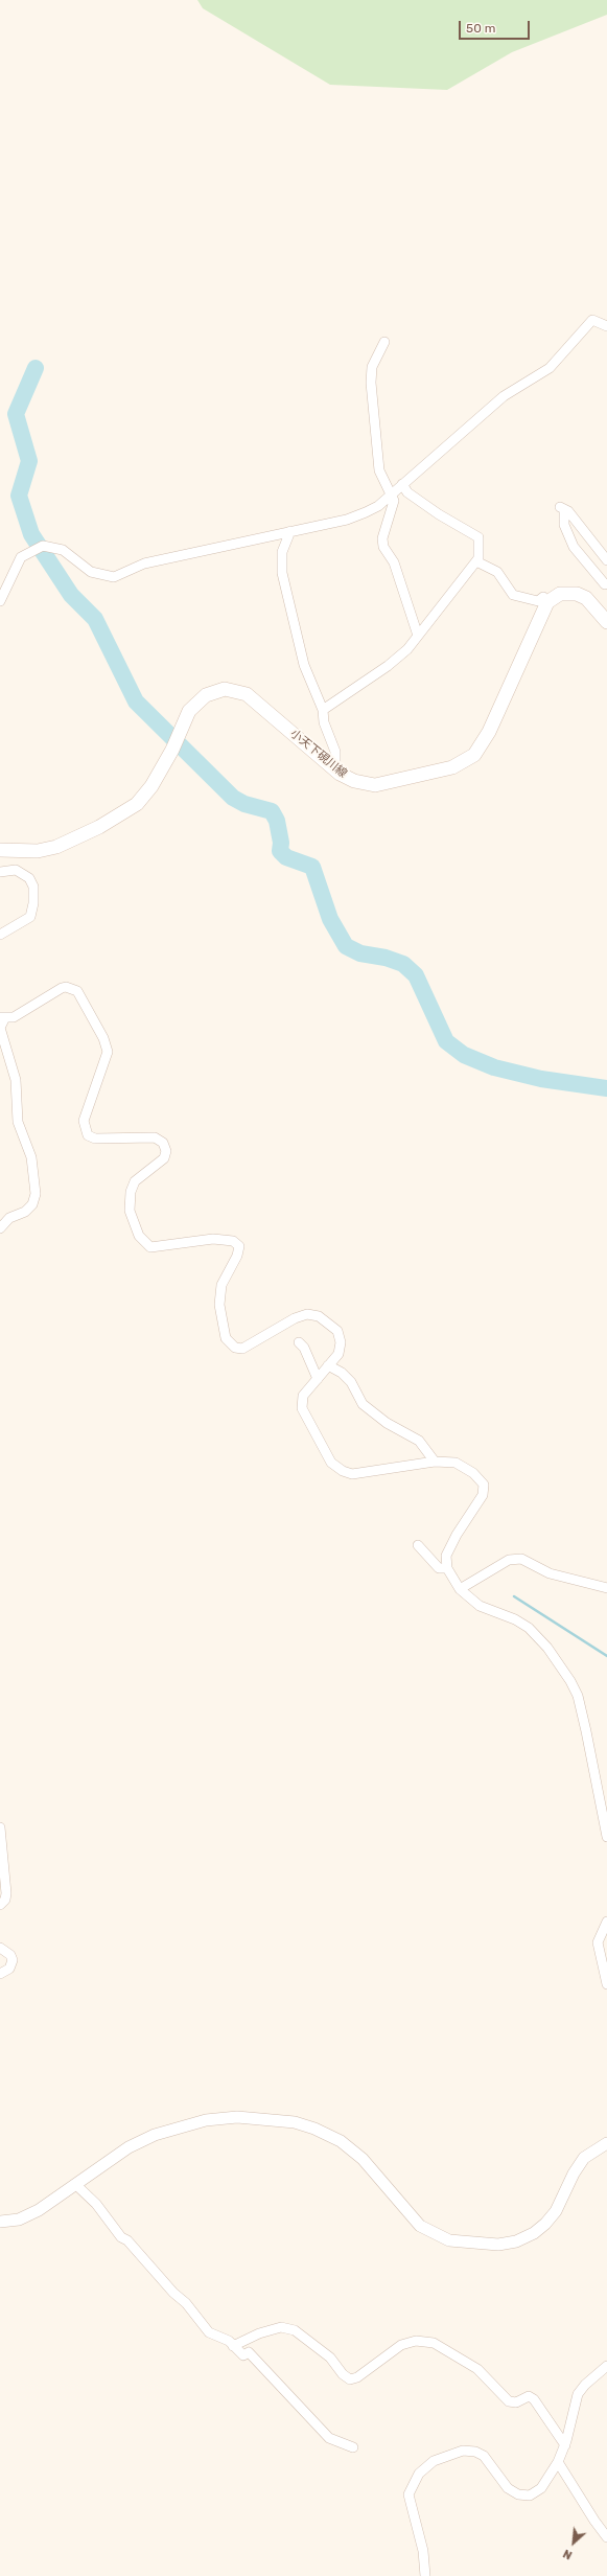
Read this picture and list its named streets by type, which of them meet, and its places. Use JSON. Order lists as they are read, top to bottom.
{
  "streets": {
    "main road": ["小天下硯川線"]
  },
  "scale_bar": "50 m",
  "north": "bottom left"
}
